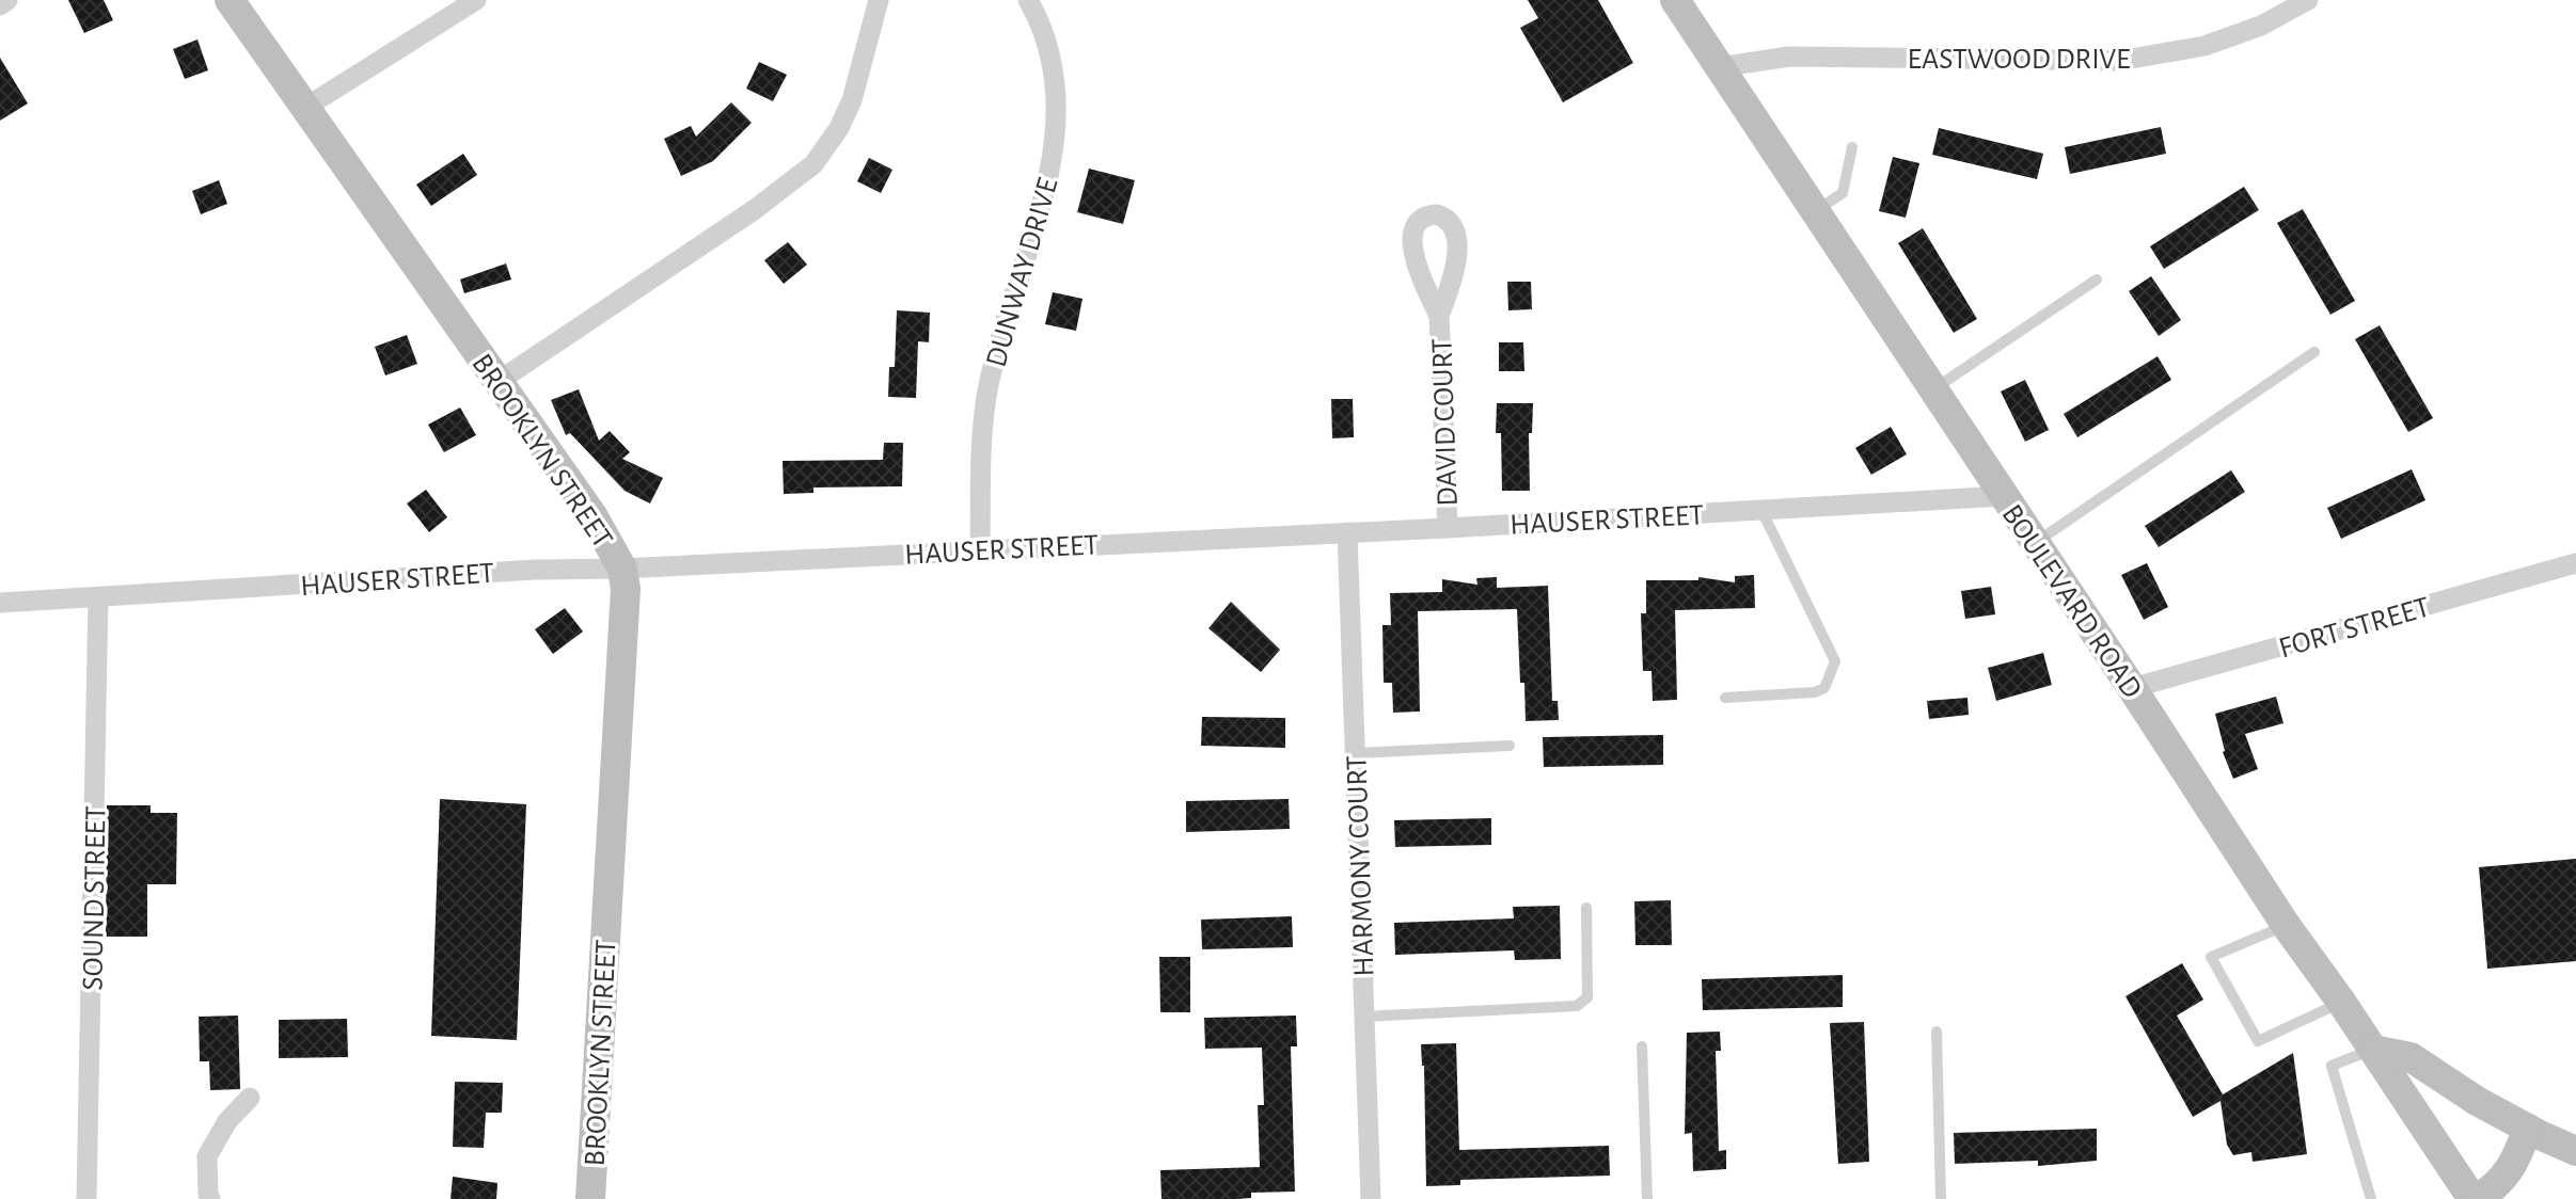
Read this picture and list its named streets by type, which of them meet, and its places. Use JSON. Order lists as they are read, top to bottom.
{
  "streets": {
    "street": [
      "EASTWOOD DRIVE",
      "DUNWAY DRIVE",
      "DAVID COURT",
      "BROOKLYN STREET",
      "HAUSER STREET",
      "BOULEVARD ROAD",
      "FORT STREET",
      "HARMONY COURT",
      "SOUND STREET"
    ]
  },
  "crossings": [
    ["EASTWOOD DRIVE", "BOULEVARD ROAD"],
    ["DUNWAY DRIVE", "HAUSER STREET"],
    ["DAVID COURT", "HAUSER STREET"],
    ["BROOKLYN STREET", "HAUSER STREET"],
    ["HAUSER STREET", "BOULEVARD ROAD"],
    ["HAUSER STREET", "HARMONY COURT"],
    ["HAUSER STREET", "SOUND STREET"],
    ["BOULEVARD ROAD", "FORT STREET"]
  ]
}
